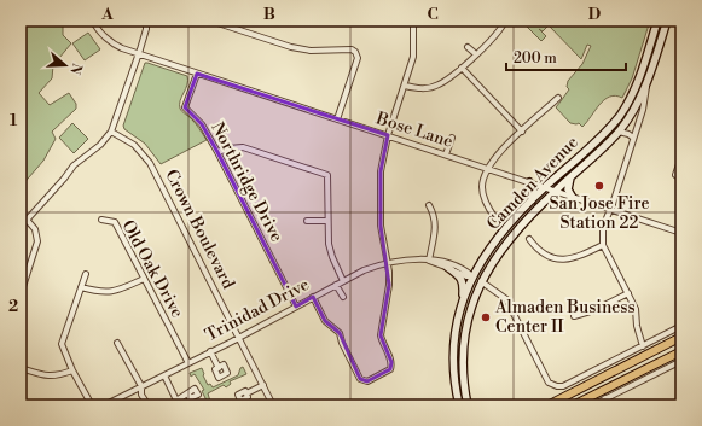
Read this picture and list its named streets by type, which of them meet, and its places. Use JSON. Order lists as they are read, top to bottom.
{
  "streets": {
    "main road": ["Camden Avenue", "Trinidad Drive"],
    "street": [
      "Bose Lane",
      "Northridge Drive",
      "Crown Boulevard",
      "Old Oak Drive"
    ]
  },
  "crossings": [
    ["Bose Lane", "Northridge Drive"],
    ["Bose Lane", "Camden Avenue"],
    ["Northridge Drive", "Trinidad Drive"],
    ["Camden Avenue", "Trinidad Drive"],
    ["Crown Boulevard", "Trinidad Drive"],
    ["Old Oak Drive", "Trinidad Drive"]
  ],
  "places": ["San Jose Fire Station 22", "Almaden Business Center II"],
  "scale_bar": "200 m",
  "north": "right",
  "grid": {
    "columns": [
      "A",
      "B",
      "C",
      "D"
    ],
    "rows": ["1", "2"]
  }
}
